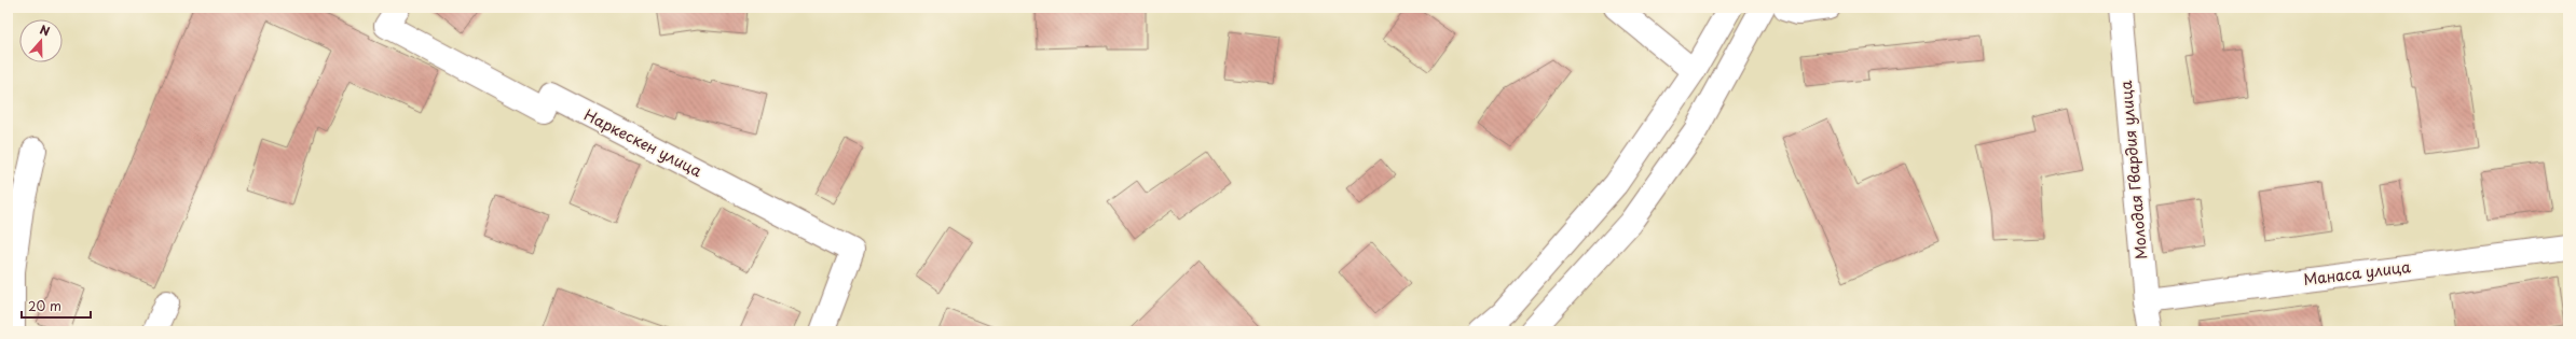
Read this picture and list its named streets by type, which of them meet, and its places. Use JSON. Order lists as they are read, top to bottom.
{
  "streets": {
    "main road": ["Наркескен улица", "Молодая Гвардия улица", "Манаса улица"]
  },
  "crossings": [
    ["Молодая Гвардия улица", "Манаса улица"]
  ],
  "scale_bar": "20 m",
  "north": "top"
}
